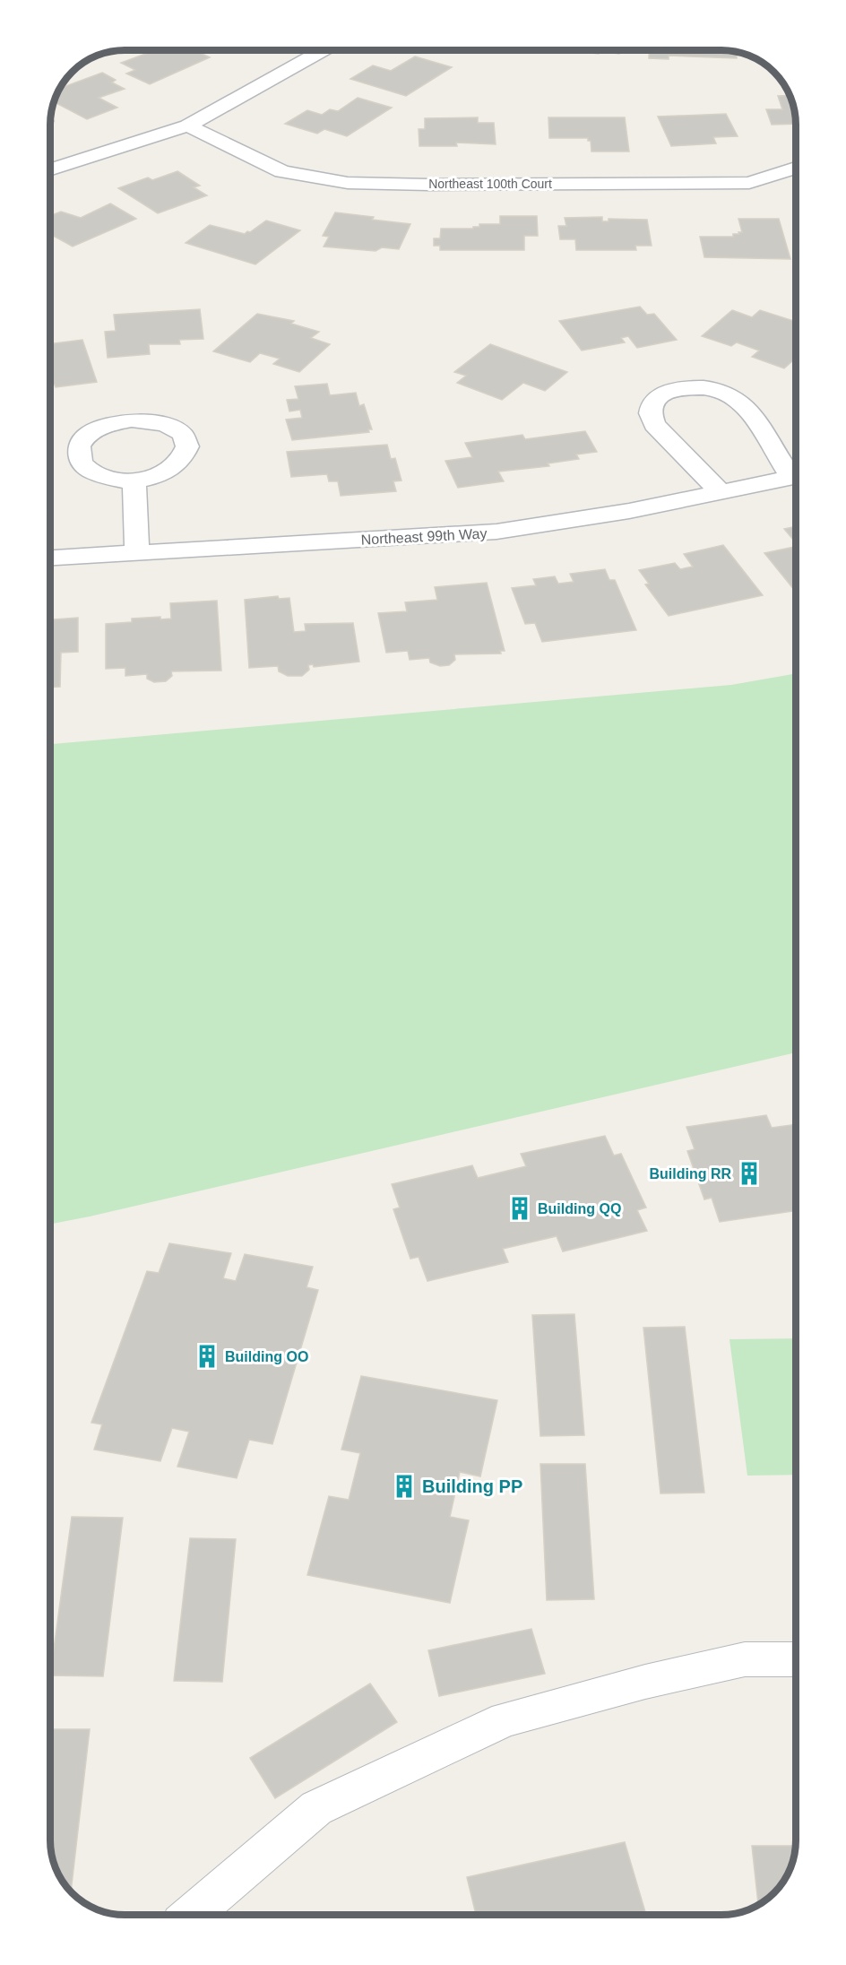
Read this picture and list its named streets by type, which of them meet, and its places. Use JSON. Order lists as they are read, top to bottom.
{
  "streets": {
    "street": ["Northeast 100th Court", "Northeast 99th Way"]
  },
  "places": {
    "building": [
      "Building RR",
      "Building QQ",
      "Building OO",
      "Building PP"
    ]
  }
}
